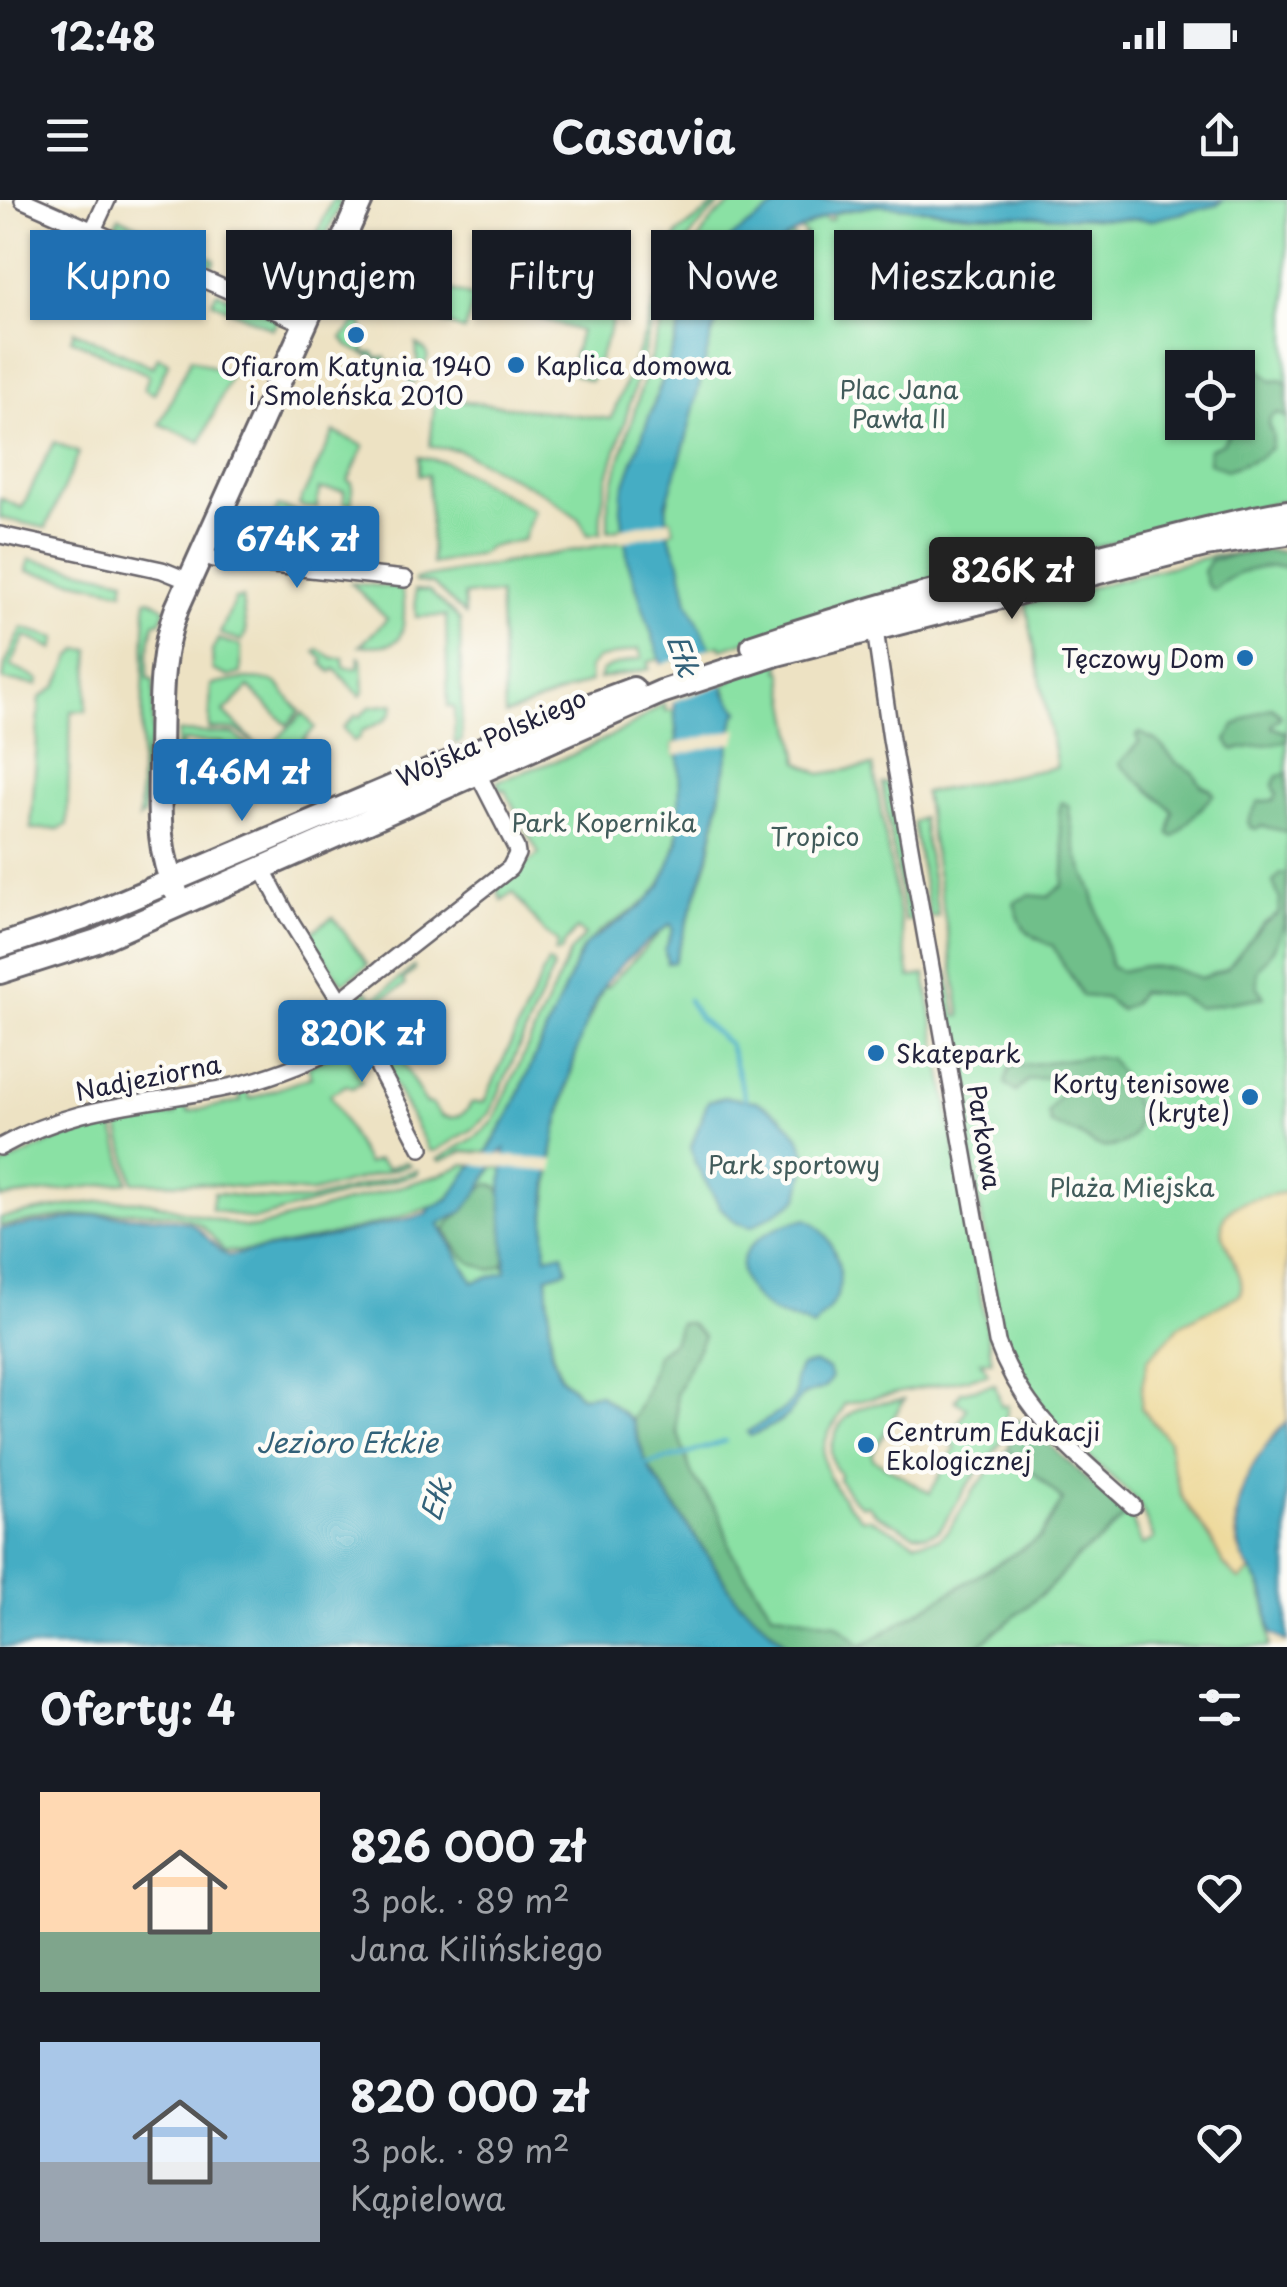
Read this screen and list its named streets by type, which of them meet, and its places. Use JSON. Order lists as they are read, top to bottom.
{
  "streets": {
    "street": ["Wojska Polskiego", "Nadjeziorna", "Parkowa"]
  },
  "crossings": [
    ["Wojska Polskiego", "Parkowa"]
  ],
  "water": ["Ełk", "Jezioro Ełckie"],
  "parks": [
    "Plac Jana Pawła II",
    "Park Kopernika",
    "Tropico",
    "Park sportowy",
    "Plaża Miejska"
  ],
  "places": [
    "Ofiarom Katynia 1940 i Smoleńska 2010",
    "Kaplica domowa",
    "Tęczowy Dom",
    "Skatepark",
    "Korty tenisowe (kryte)",
    "Centrum Edukacji Ekologicznej"
  ],
  "page": {
    "status": "12:48",
    "header": "Casavia",
    "chip": [
      "Kupno",
      "Wynajem",
      "Filtry",
      "Nowe",
      "Mieszkanie"
    ],
    "price": [
      "674K zł",
      "826K zł",
      "1.46M zł",
      "820K zł"
    ],
    "heading": "Oferty: 4",
    "list": [
      {
        "name": "826 000 zł",
        "note": "3 pok. · 89 m² · Jana Kilińskiego"
      },
      {
        "name": "820 000 zł",
        "note": "3 pok. · 89 m² · Kąpielowa"
      }
    ]
  }
}
